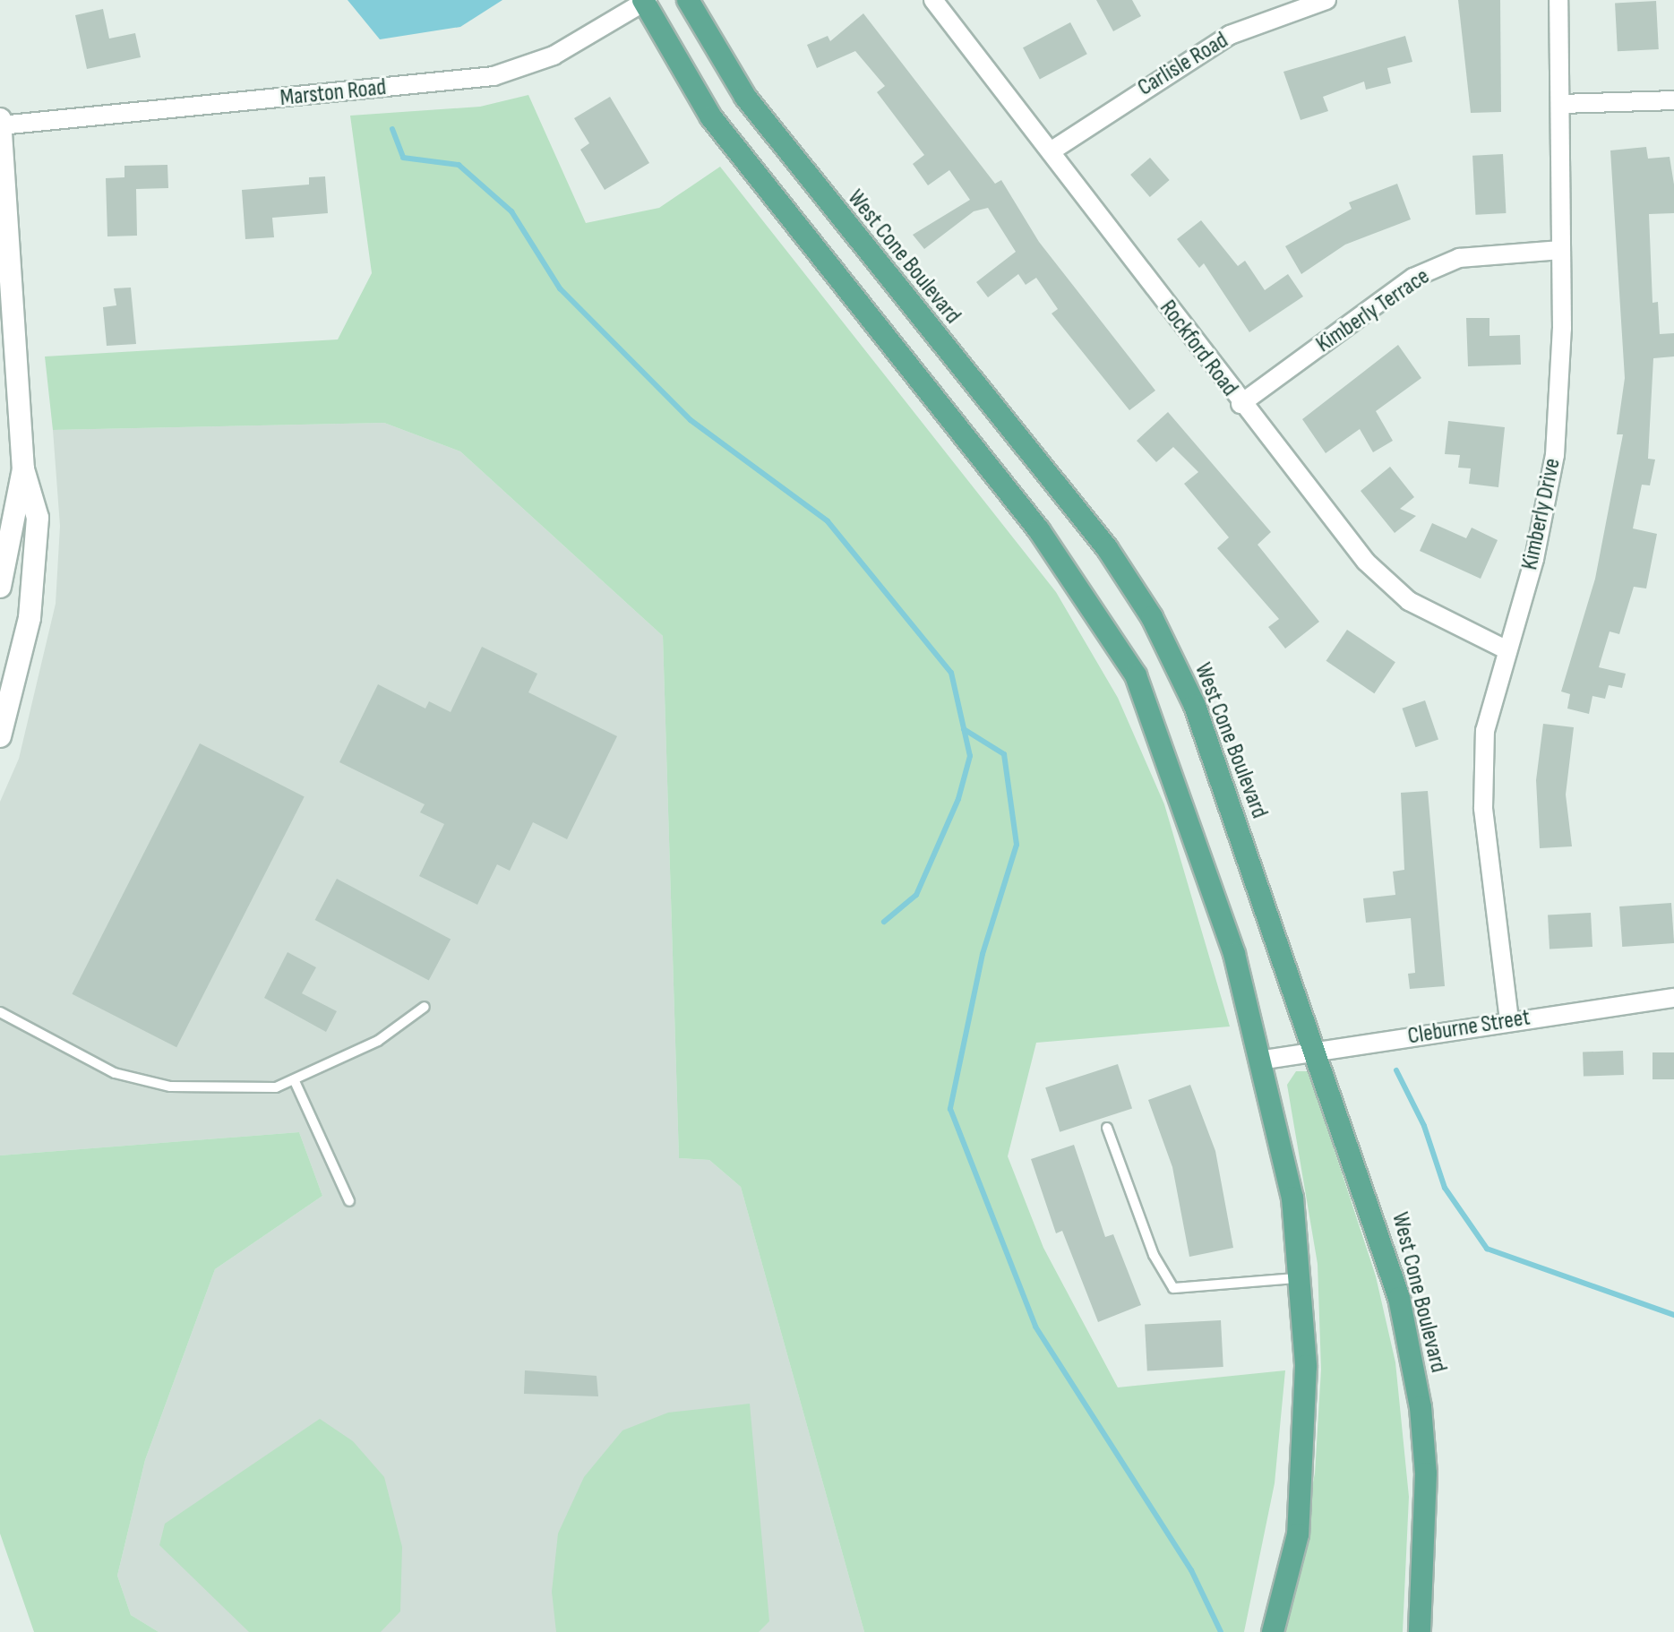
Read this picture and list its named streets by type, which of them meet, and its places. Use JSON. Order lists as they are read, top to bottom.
{
  "streets": {
    "main road": ["West Cone Boulevard"],
    "street": [
      "Carlisle Road",
      "Marston Road",
      "Kimberly Terrace",
      "Rockford Road",
      "Kimberly Drive",
      "Cleburne Street"
    ]
  },
  "crossings": [
    ["Carlisle Road", "Rockford Road"],
    ["West Cone Boulevard", "Cleburne Street"],
    ["Kimberly Terrace", "Rockford Road"],
    ["Kimberly Terrace", "Kimberly Drive"],
    ["Rockford Road", "Kimberly Drive"],
    ["Kimberly Drive", "Cleburne Street"]
  ]
}
